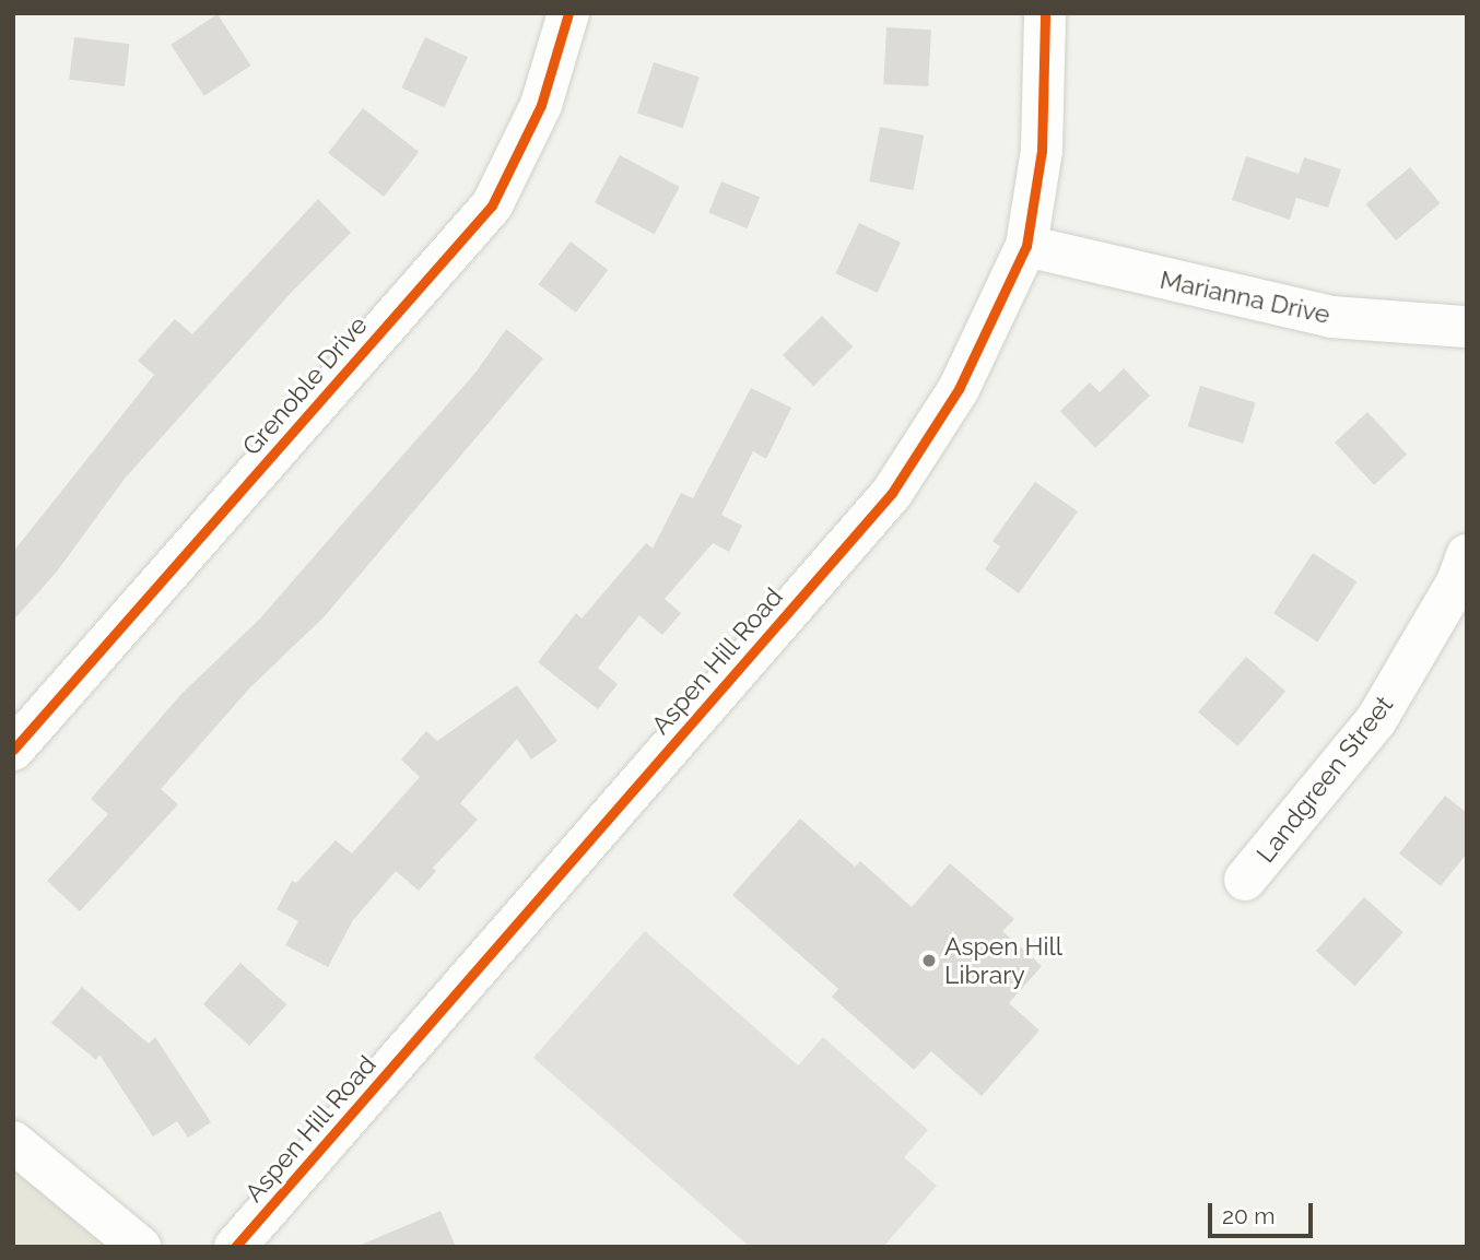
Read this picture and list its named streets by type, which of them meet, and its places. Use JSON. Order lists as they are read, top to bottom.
{
  "streets": {
    "street": [
      "Marianna Drive",
      "Grenoble Drive",
      "Aspen Hill Road",
      "Landgreen Street"
    ]
  },
  "crossings": [
    ["Marianna Drive", "Aspen Hill Road"]
  ],
  "places": ["Aspen Hill Library"],
  "scale_bar": "20 m"
}
